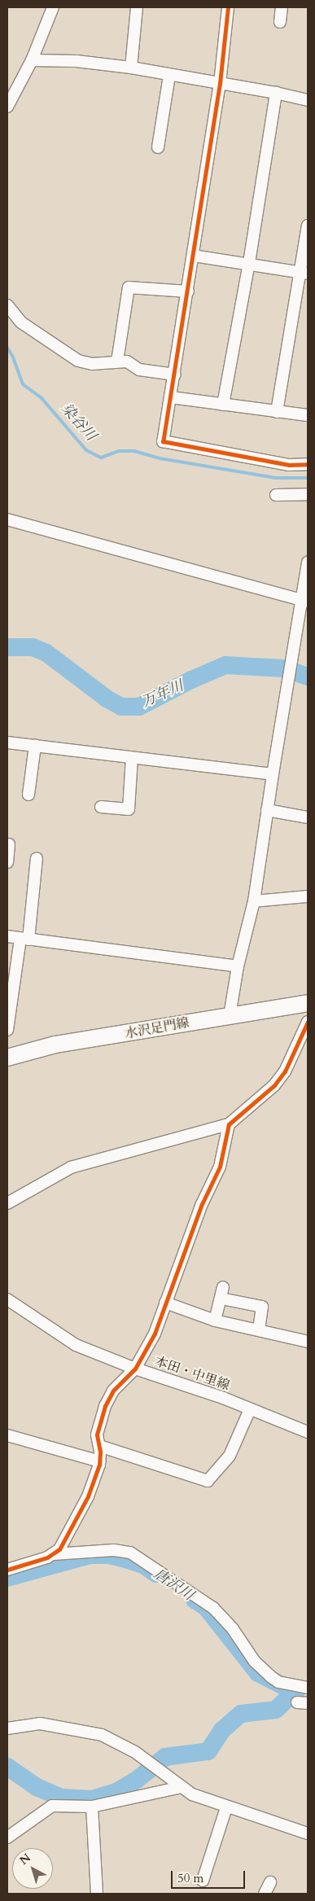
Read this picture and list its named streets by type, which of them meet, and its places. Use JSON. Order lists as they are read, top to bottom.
{
  "streets": {
    "main road": ["水沢足門線"],
    "street": ["本田・中里線"]
  },
  "water": ["染谷川", "万年川", "唐沢川"],
  "scale_bar": "50 m",
  "north": "top left"
}
